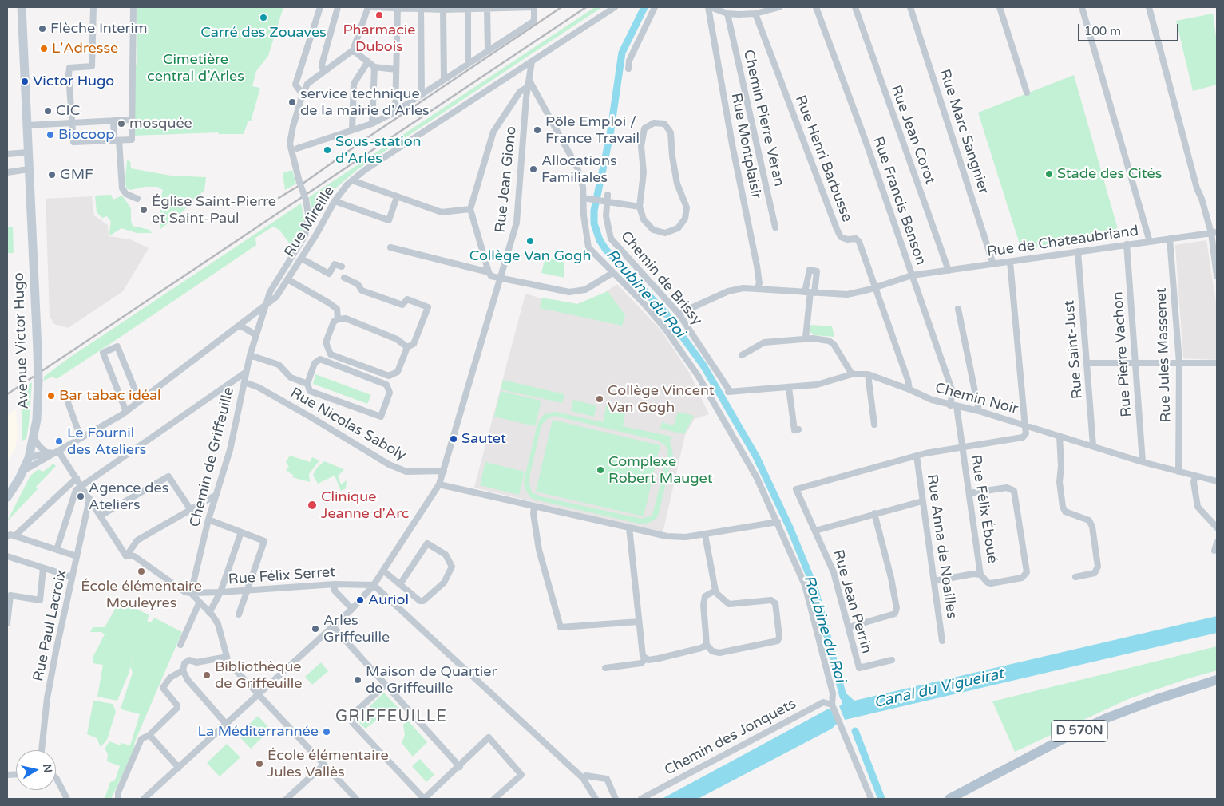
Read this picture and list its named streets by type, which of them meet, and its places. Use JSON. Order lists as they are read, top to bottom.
{
  "streets": {
    "main road": ["Avenue Victor Hugo", "D 570N"],
    "street": [
      "Chemin Pierre Véran",
      "Rue Marc Sangnier",
      "Rue Jean Corot",
      "Rue Montplaisir",
      "Rue Henri Barbusse",
      "Rue Jean Giono",
      "Rue Francis Benson",
      "Rue Mireille",
      "Rue de Chateaubriand",
      "Chemin de Brissy",
      "Rue Saint-Just",
      "Rue Pierre Vachon",
      "Rue Jules Massenet",
      "Chemin Noir",
      "Rue Nicolas Saboly",
      "Chemin de Griffeuille",
      "Rue Félix Éboué",
      "Rue Anna de Noailles",
      "Rue Félix Serret",
      "Rue Jean Perrin",
      "Rue Paul Lacroix",
      "Chemin des Jonquets"
    ]
  },
  "crossings": [
    ["Rue Marc Sangnier", "Rue de Chateaubriand"],
    ["Rue Jean Corot", "Rue de Chateaubriand"],
    ["Rue Montplaisir", "Rue de Chateaubriand"],
    ["Rue Henri Barbusse", "Rue de Chateaubriand"],
    ["Rue Henri Barbusse", "Chemin Noir"],
    ["Rue Jean Giono", "Rue Mireille"],
    ["Rue Jean Giono", "Rue Nicolas Saboly"],
    ["Rue Jean Giono", "Rue Félix Serret"],
    ["Rue Francis Benson", "Rue de Chateaubriand"],
    ["Rue Francis Benson", "Chemin Noir"],
    ["Rue Francis Benson", "Rue Félix Éboué"],
    ["Rue Mireille", "Avenue Victor Hugo"],
    ["Rue Mireille", "Chemin de Griffeuille"],
    ["Rue de Chateaubriand", "Chemin de Brissy"],
    ["Rue de Chateaubriand", "Rue Saint-Just"],
    ["Rue de Chateaubriand", "Rue Pierre Vachon"],
    ["Rue de Chateaubriand", "Rue Jules Massenet"],
    ["Chemin de Brissy", "Chemin Noir"],
    ["Rue Saint-Just", "Chemin Noir"],
    ["Rue Pierre Vachon", "Chemin Noir"],
    ["Rue Jules Massenet", "Chemin Noir"],
    ["Rue Nicolas Saboly", "Chemin de Griffeuille"],
    ["Chemin de Griffeuille", "Rue Félix Serret"],
    ["Rue Anna de Noailles", "Rue Jean Perrin"]
  ],
  "districts": ["GRIFFEUILLE"],
  "water": ["Roubine du Roi", "Canal du Vigueirat"],
  "parks": ["Cimetière central d’Arles"],
  "places": [
    "Pharmacie Dubois",
    "Carré des Zouaves",
    "Flèche Interim",
    "L'Adresse",
    "Victor Hugo",
    "service technique de la mairie d'Arles",
    "CIC",
    "mosquée",
    "Pôle Emploi / France Travail",
    "Biocoop",
    "Sous-station d'Arles",
    "Allocations Familiales",
    "Stade des Cités",
    "GMF",
    "Église Saint-Pierre et Saint-Paul",
    "Collège Van Gogh",
    "Bar tabac idéal",
    "Collège Vincent Van Gogh",
    "Sautet",
    "Le Fournil des Ateliers",
    "Complexe Robert Mauget",
    "Agence des Ateliers",
    "Clinique Jeanne d'Arc",
    "École élémentaire Mouleyres",
    "Auriol",
    "Arles Griffeuille",
    "Bibliothèque de Griffeuille",
    "Maison de Quartier de Griffeuille",
    "La Méditerrannée",
    "École élémentaire Jules Vallès"
  ],
  "scale_bar": "100 m",
  "north": "right"
}
